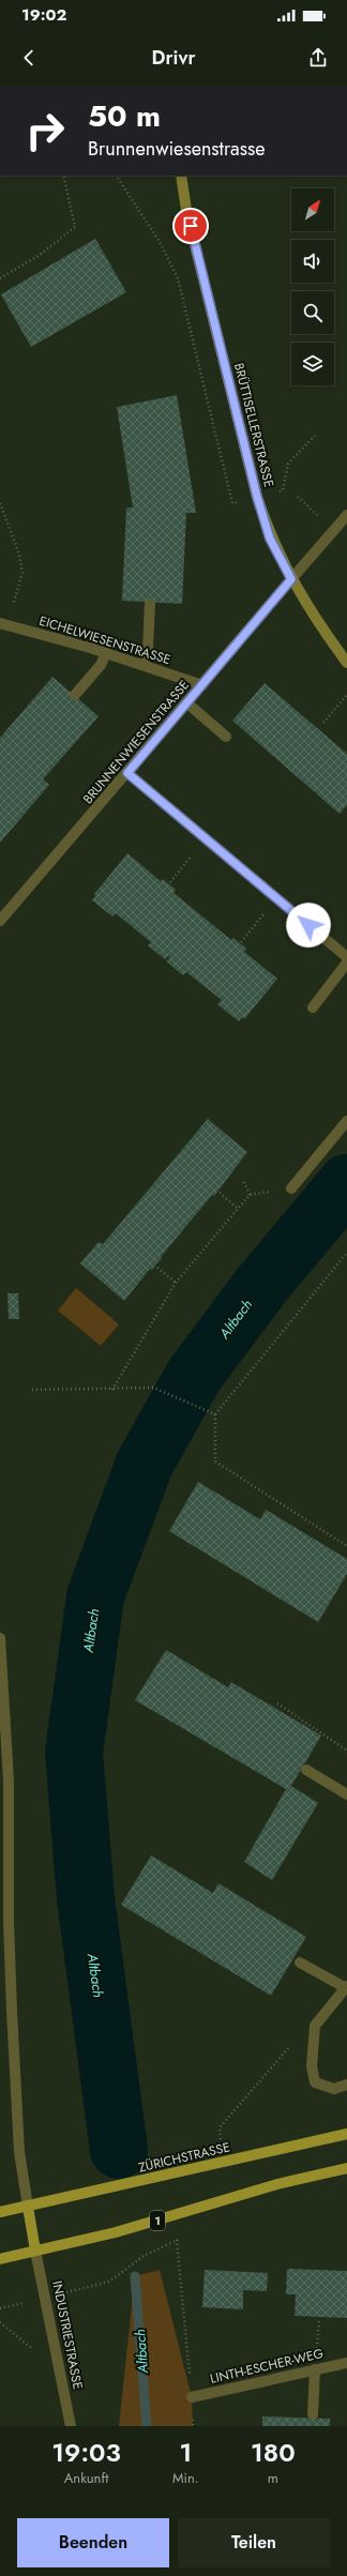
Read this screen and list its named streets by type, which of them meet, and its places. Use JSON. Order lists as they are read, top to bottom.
{
  "streets": {
    "main road": ["ZÜRICHSTRASSE", "1"],
    "street": [
      "BRÜTTISELLERSTRASSE",
      "EICHELWIESENSTRASSE",
      "BRUNNENWIESENSTRASSE",
      "INDUSTRIESTRASSE",
      "LINTH-ESCHER-WEG"
    ]
  },
  "crossings": [
    ["BRÜTTISELLERSTRASSE", "BRUNNENWIESENSTRASSE"],
    ["EICHELWIESENSTRASSE", "BRUNNENWIESENSTRASSE"],
    ["1", "INDUSTRIESTRASSE"]
  ],
  "water": ["Altbach"],
  "north": "top right",
  "page": {
    "status": "19:02",
    "header": "Drivr",
    "turn": ["50 m", "Brunnenwiesenstrasse"],
    "eta": [
      "19:03",
      "Ankunft",
      "1",
      "Min.",
      "180",
      "m"
    ],
    "buttons": ["Beenden", "Teilen"]
  }
}
